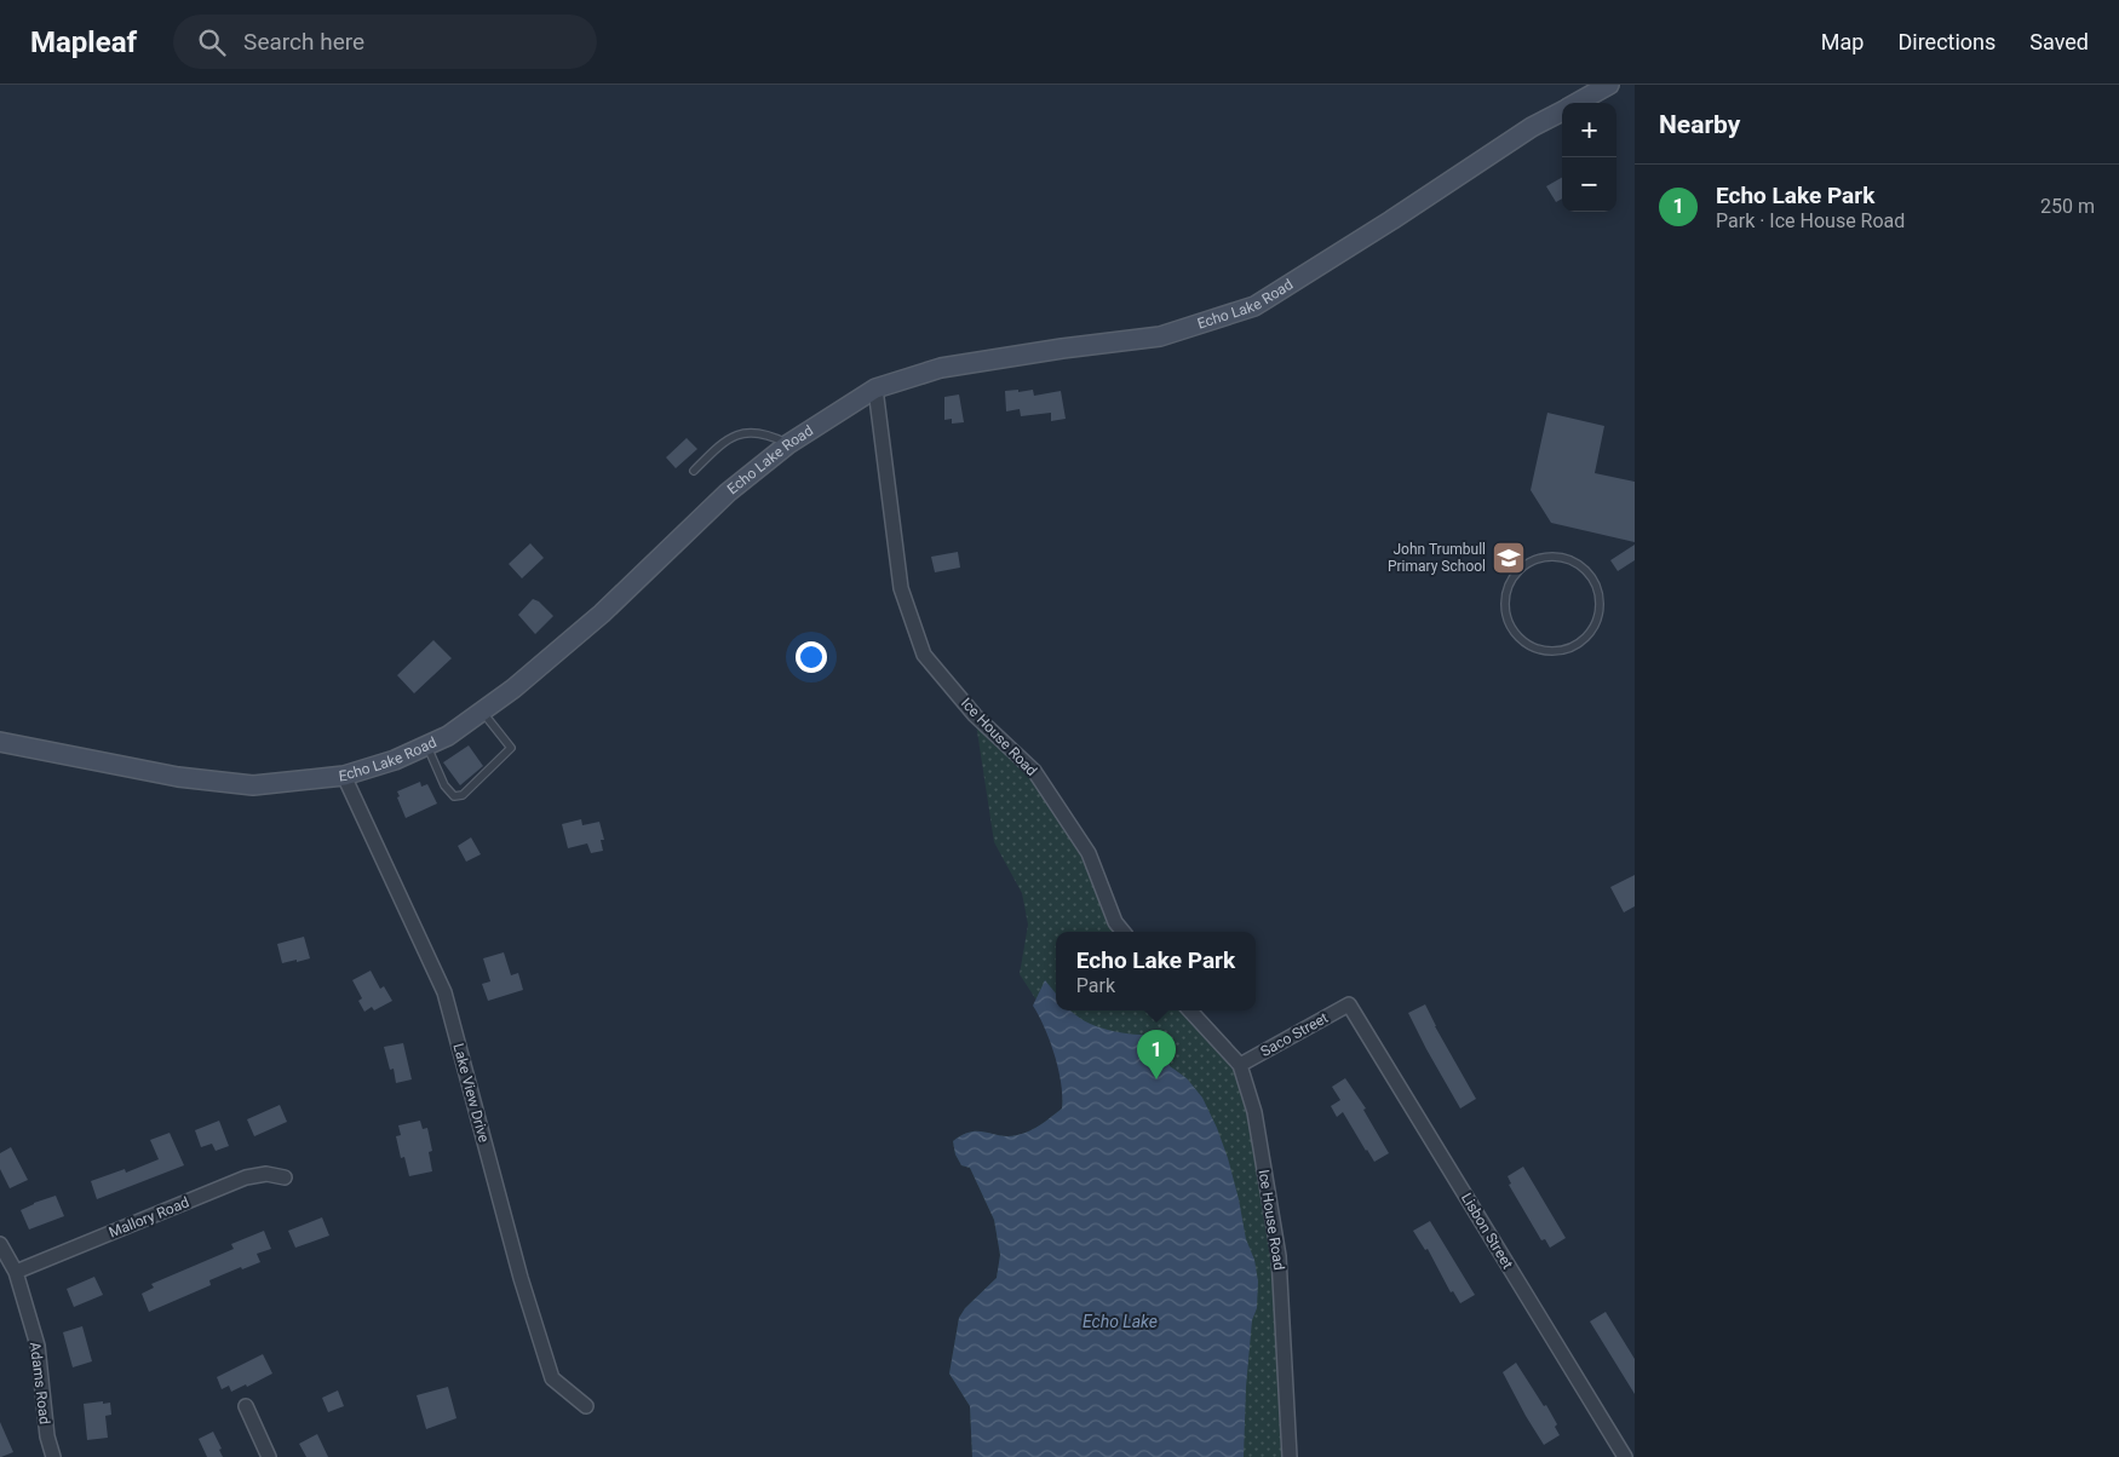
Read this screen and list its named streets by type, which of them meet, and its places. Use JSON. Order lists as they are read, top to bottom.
{
  "streets": {
    "main road": ["Echo Lake Road"],
    "street": [
      "Ice House Road",
      "Saco Street",
      "Lake View Drive",
      "Mallory Road",
      "Lisbon Street",
      "Adams Road"
    ]
  },
  "crossings": [
    ["Echo Lake Road", "Ice House Road"],
    ["Echo Lake Road", "Lake View Drive"],
    ["Ice House Road", "Saco Street"],
    ["Saco Street", "Lisbon Street"],
    ["Mallory Road", "Adams Road"]
  ],
  "water": ["Echo Lake"],
  "places": {
    "school or university": ["John Trumbull Primary School"]
  },
  "page": {
    "header": "Mapleaf",
    "search": "Search here",
    "nav": ["Map", "Directions", "Saved"],
    "heading": "Nearby",
    "map_buttons": ["+", "−"],
    "list": [
      {
        "mark": "1",
        "name": "Echo Lake Park",
        "note": "Park · Ice House Road",
        "value": "250 m"
      }
    ],
    "popup": ["Echo Lake Park", "Park"],
    "pins": "1"
  }
}
